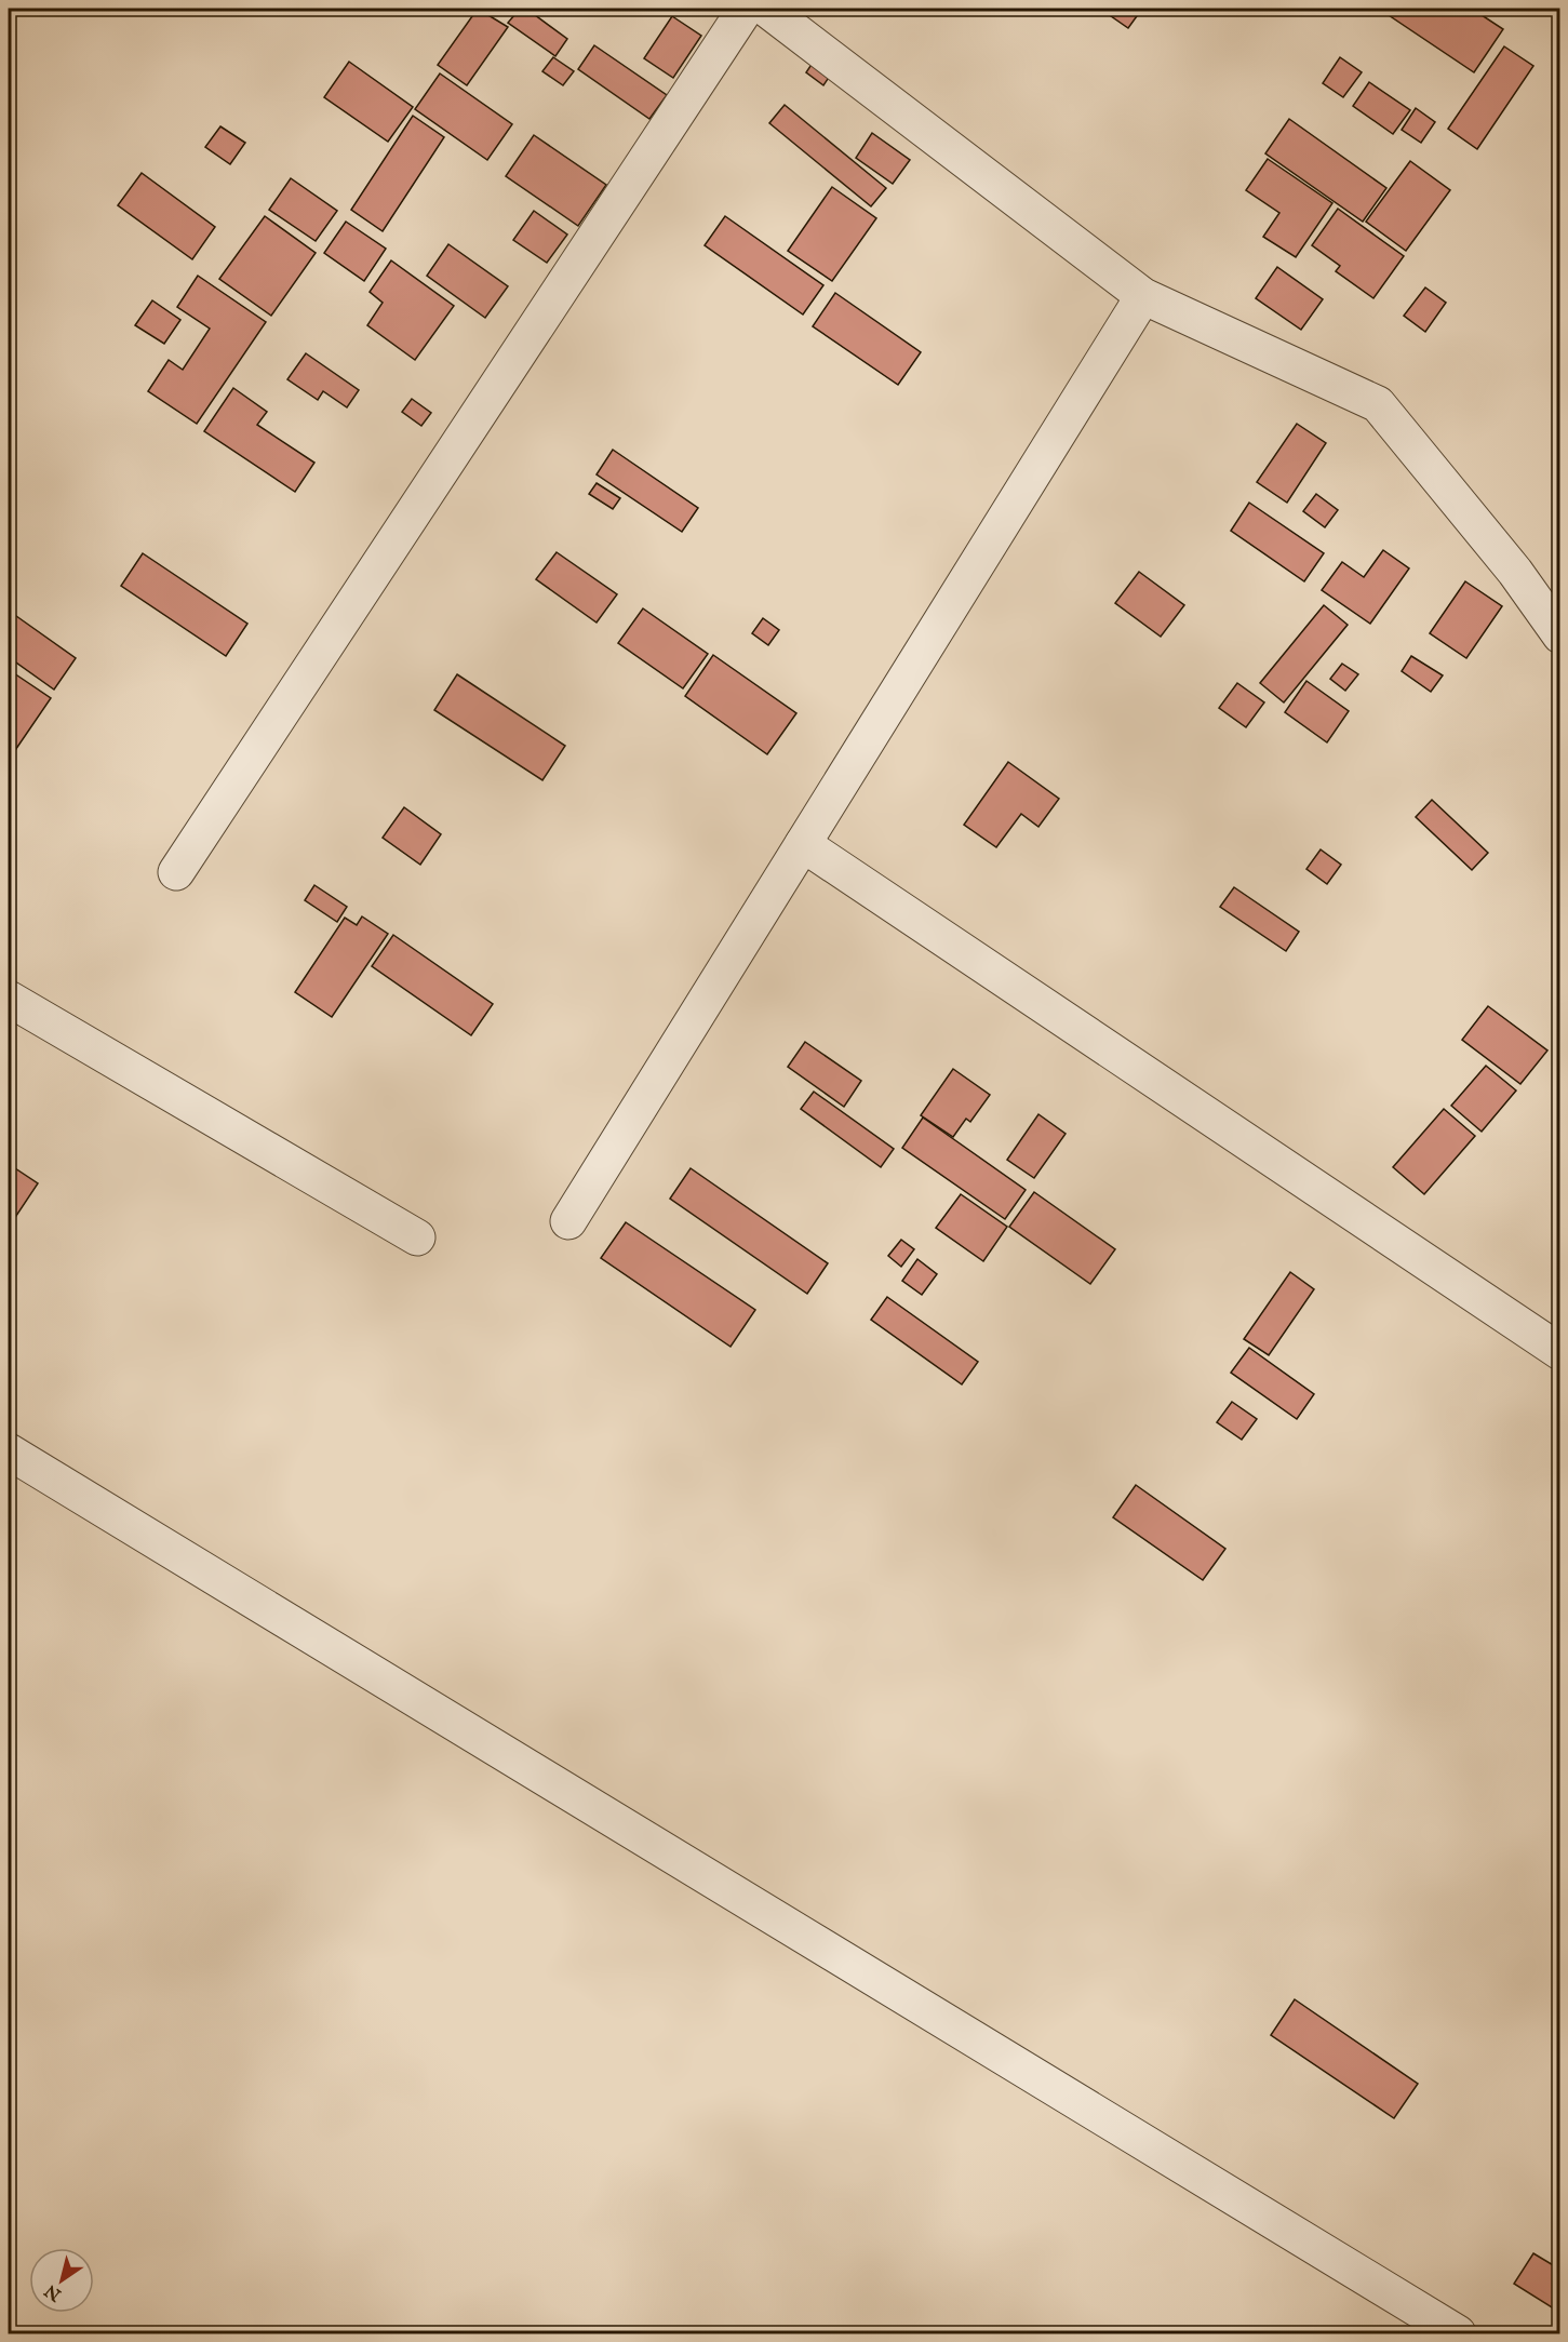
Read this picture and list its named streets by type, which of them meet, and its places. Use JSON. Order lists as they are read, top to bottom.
{
  "north": "bottom left"
}
